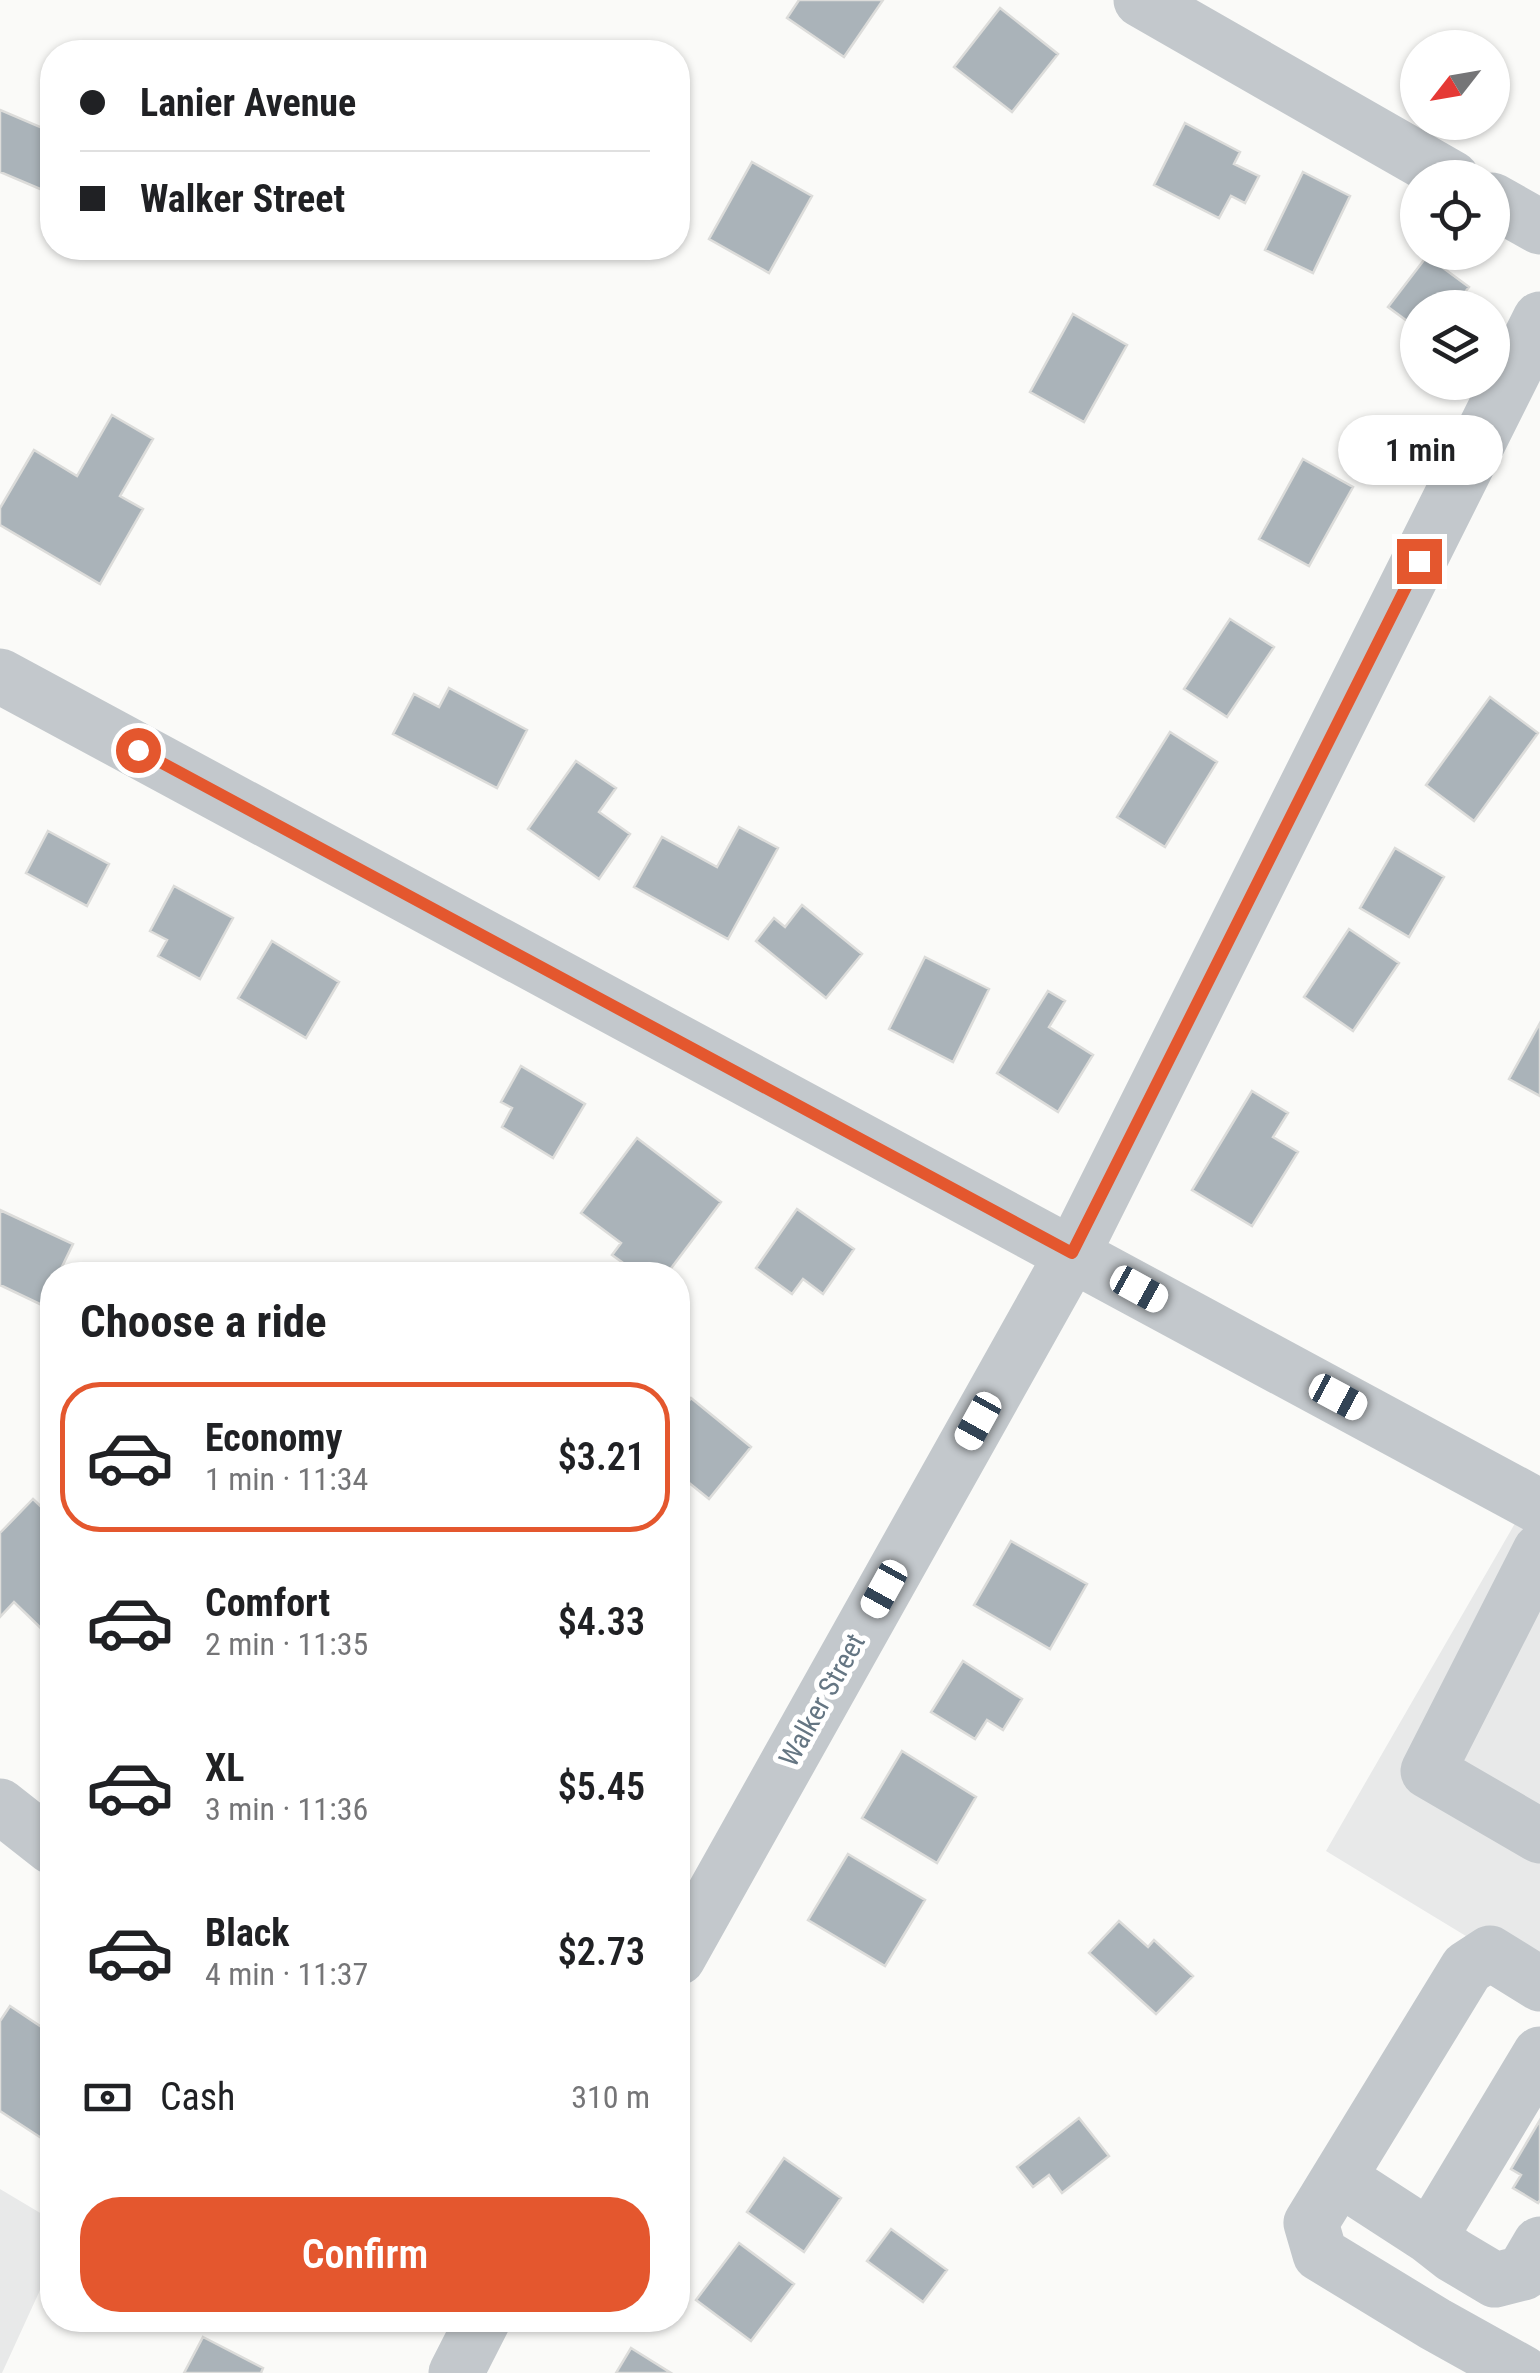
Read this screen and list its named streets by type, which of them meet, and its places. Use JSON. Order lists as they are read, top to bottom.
{
  "streets": {
    "street": ["Walker Street"]
  },
  "north": "bottom left",
  "page": {
    "banner": ["Lanier Avenue", "Walker Street"],
    "bubble": "1 min",
    "heading": "Choose a ride",
    "list": [
      {
        "name": "Economy",
        "note": "1 min · 11:34",
        "value": "$3.21"
      },
      {
        "name": "Comfort",
        "note": "2 min · 11:35",
        "value": "$4.33"
      },
      {
        "name": "XL",
        "note": "3 min · 11:36",
        "value": "$5.45"
      },
      {
        "name": "Black",
        "note": "4 min · 11:37",
        "value": "$2.73"
      }
    ],
    "pay": ["Cash", "310 m"],
    "buttons": "Confirm"
  }
}
